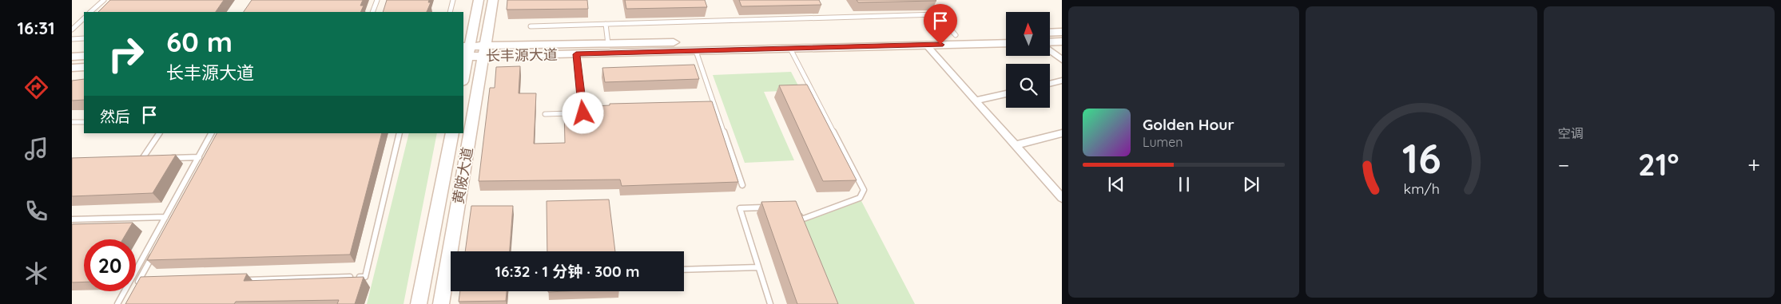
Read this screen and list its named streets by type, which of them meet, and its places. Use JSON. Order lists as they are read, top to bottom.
{
  "streets": {
    "main road": ["长丰源大道", "黄陂大道"]
  },
  "crossings": [
    ["长丰源大道", "黄陂大道"]
  ],
  "north": "top",
  "page": {
    "tabs": "16:31",
    "tile": "空调",
    "turn": ["60 m", "长丰源大道"],
    "then": "然后",
    "song": ["Golden Hour", "Lumen"],
    "heat": ["−", "21°", "+"],
    "limit": "20",
    "trip": "16:32 · 1 分钟 · 300 m",
    "gauge": ["16", "km/h"]
  }
}
